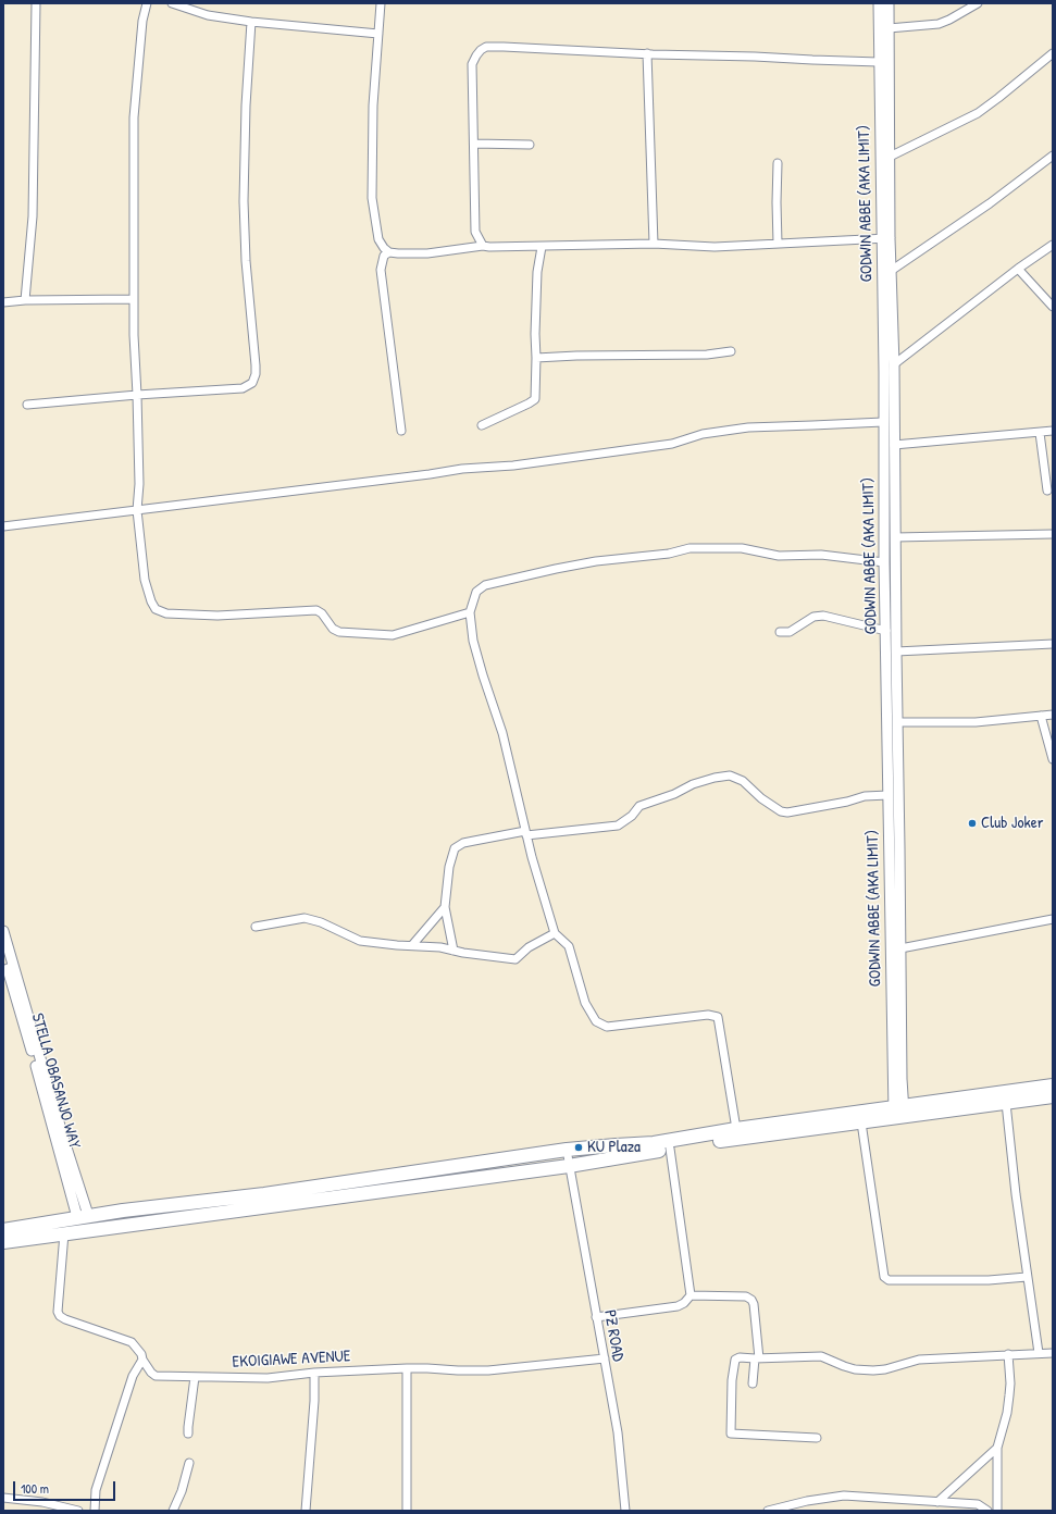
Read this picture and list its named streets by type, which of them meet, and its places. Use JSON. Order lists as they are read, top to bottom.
{
  "streets": {
    "street": [
      "GODWIN ABBE (AKA LIMIT)",
      "STELLA OBASANJO WAY",
      "PZ ROAD",
      "EKOIGIAWE AVENUE"
    ]
  },
  "crossings": [
    ["PZ ROAD", "EKOIGIAWE AVENUE"]
  ],
  "places": ["Club Joker", "KU Plaza"],
  "scale_bar": "100 m"
}
